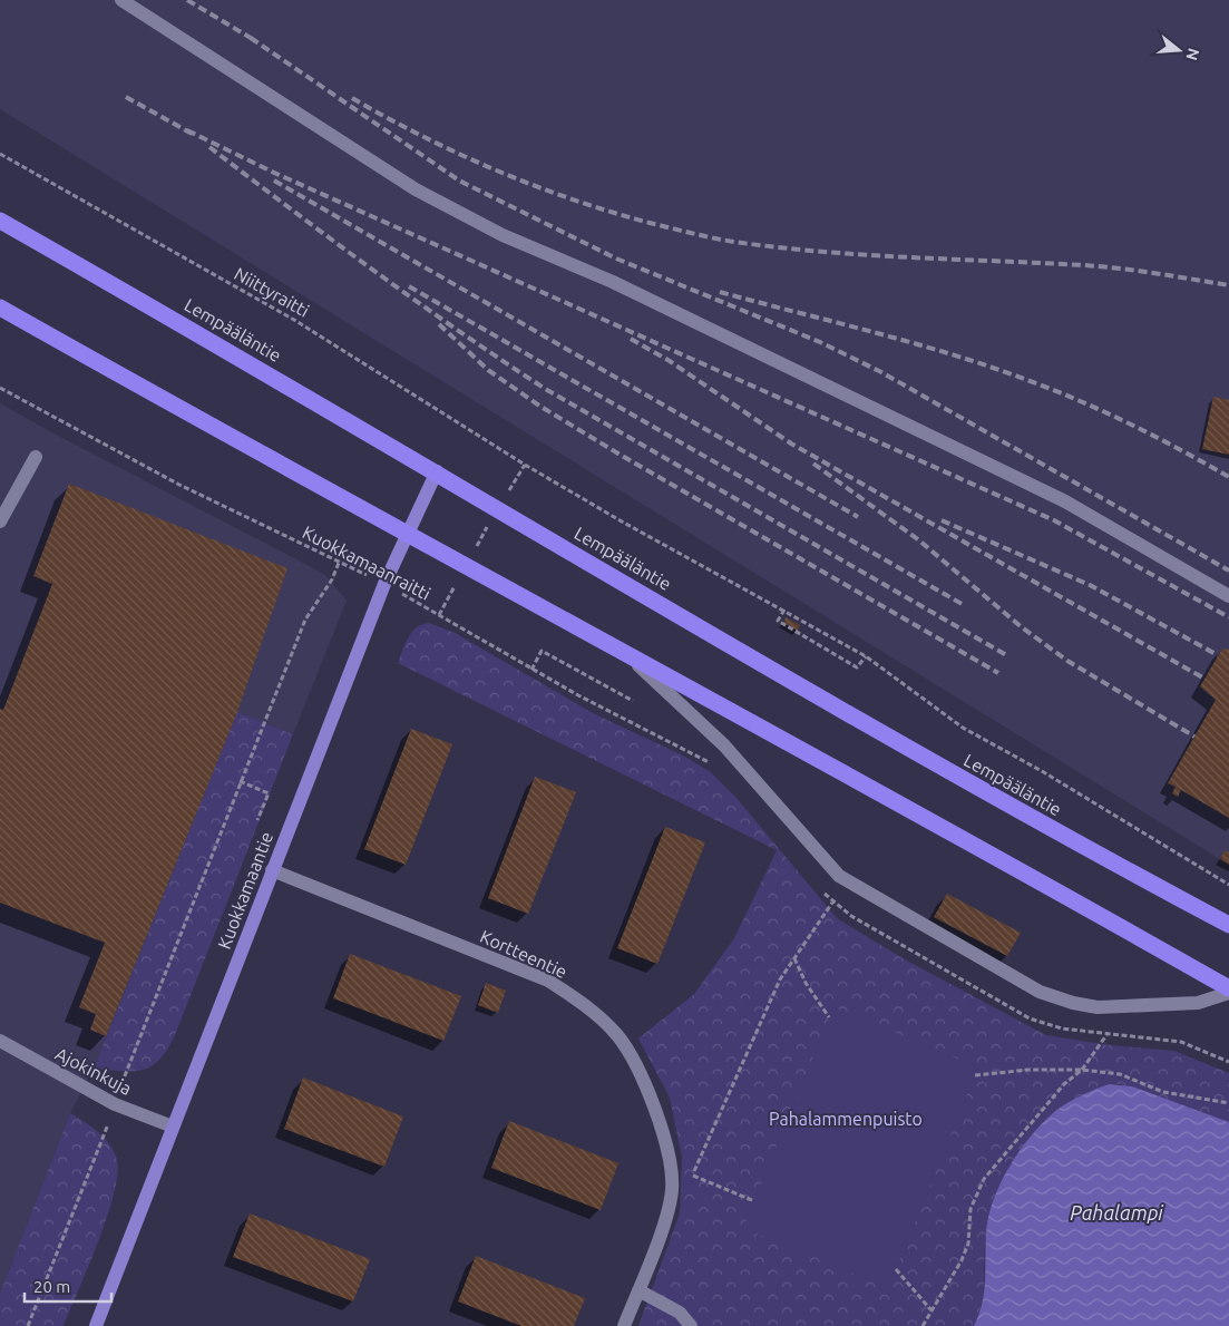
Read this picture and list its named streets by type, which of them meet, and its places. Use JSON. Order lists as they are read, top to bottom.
{
  "streets": {
    "highway": ["Lempääläntie"],
    "main road": ["Kuokkamaantie"],
    "street": ["Kortteentie", "Ajokinkuja"],
    "path": ["Niittyraitti", "Kuokkamaanraitti"]
  },
  "crossings": [
    ["Lempääläntie", "Kuokkamaantie"],
    ["Kuokkamaanraitti", "Kuokkamaantie"],
    ["Kuokkamaantie", "Kortteentie"],
    ["Kuokkamaantie", "Ajokinkuja"]
  ],
  "water": ["Pahalampi"],
  "parks": ["Pahalammenpuisto"],
  "scale_bar": "20 m",
  "north": "right"
}
